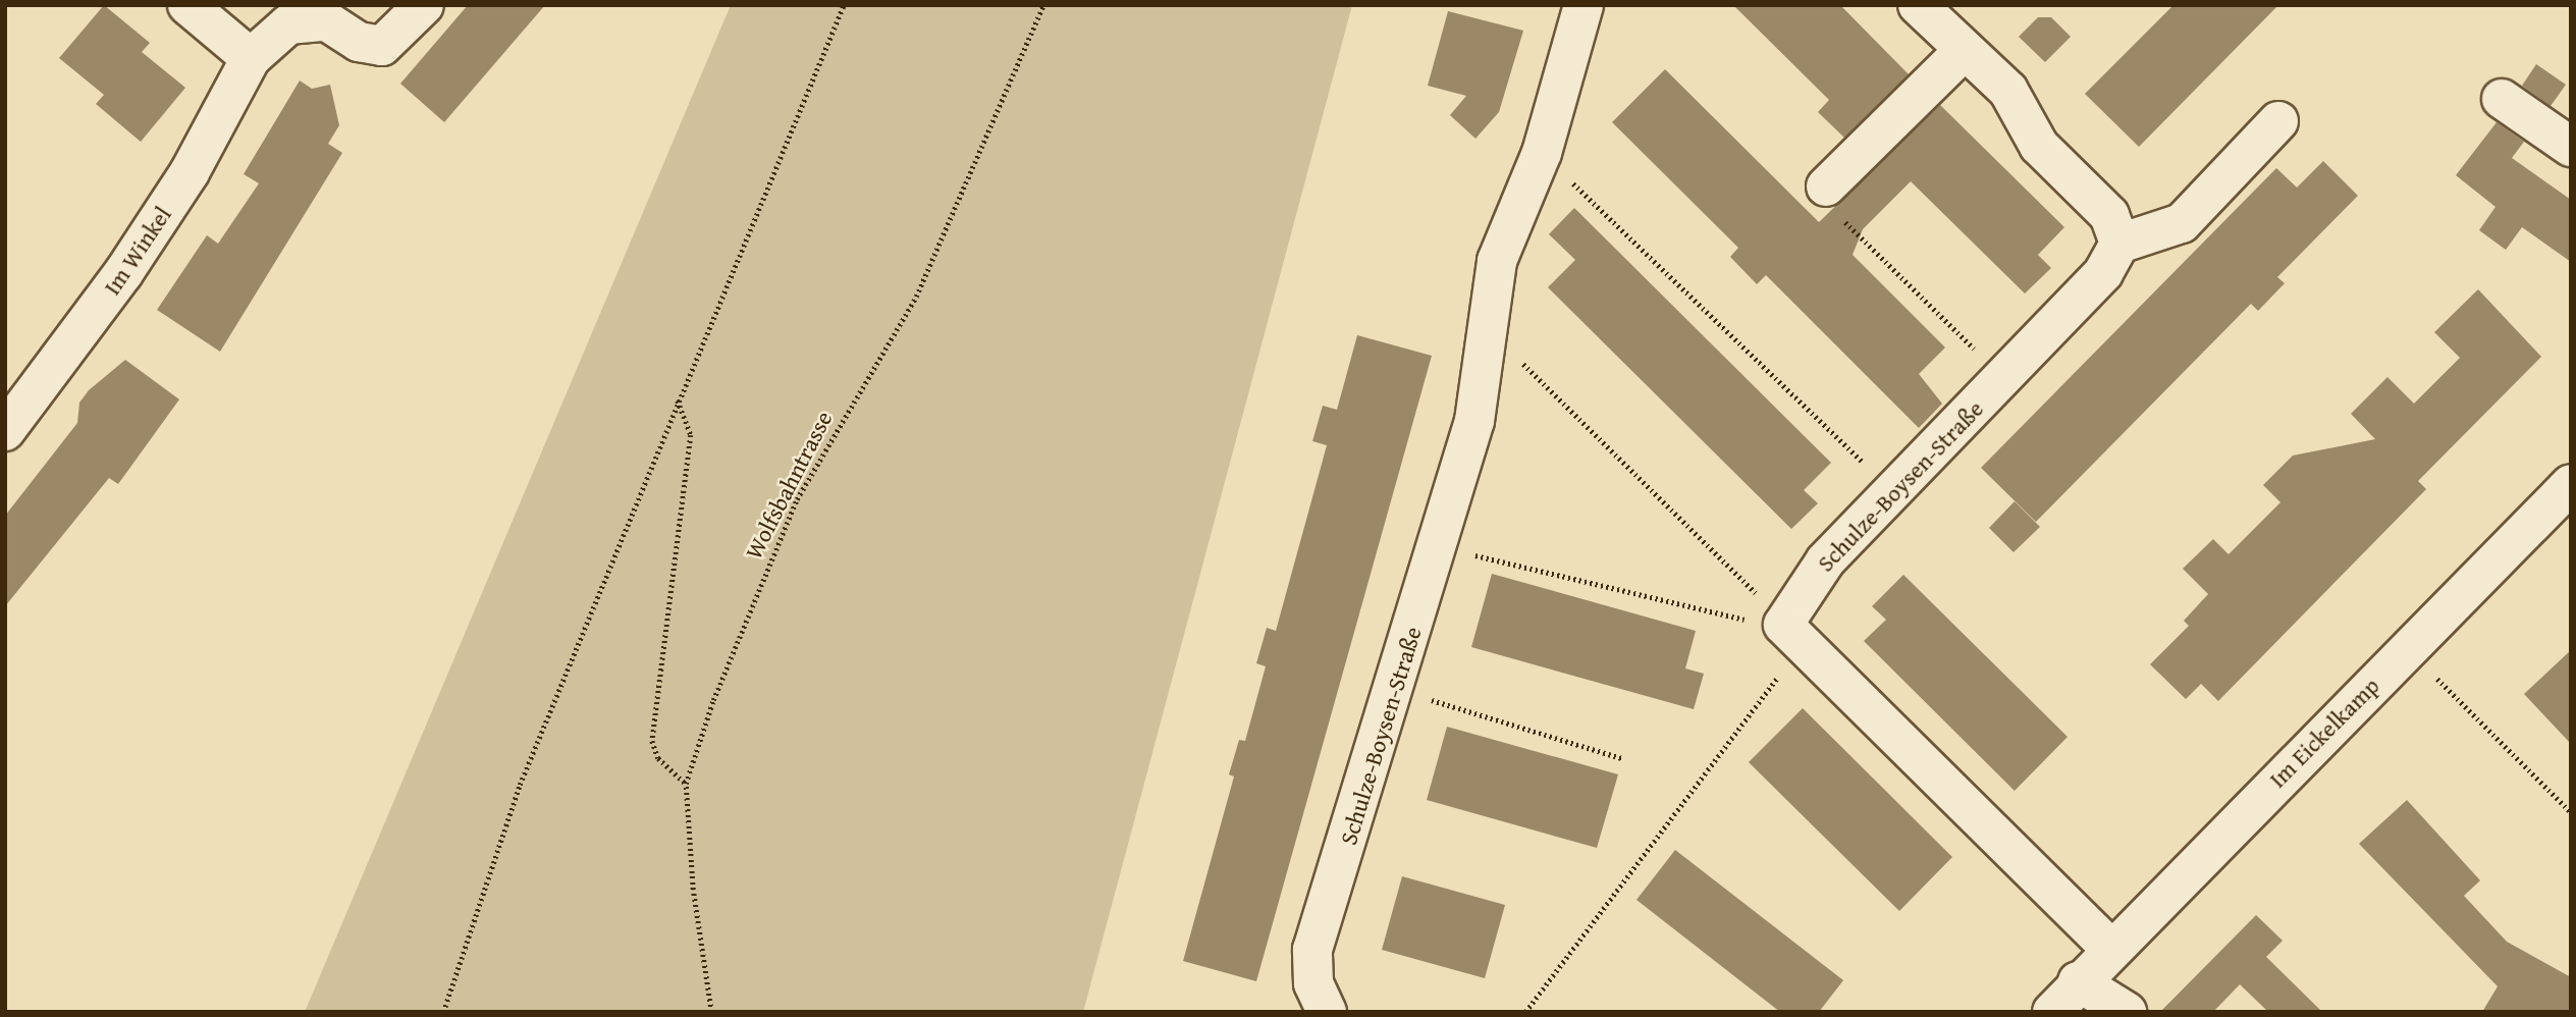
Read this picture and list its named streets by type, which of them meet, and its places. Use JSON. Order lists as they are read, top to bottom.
{
  "streets": {
    "street": ["Im Winkel", "Schulze-Boysen-Straße", "Im Eickelkamp"],
    "path": ["Wolfsbahntrasse"]
  }
}
